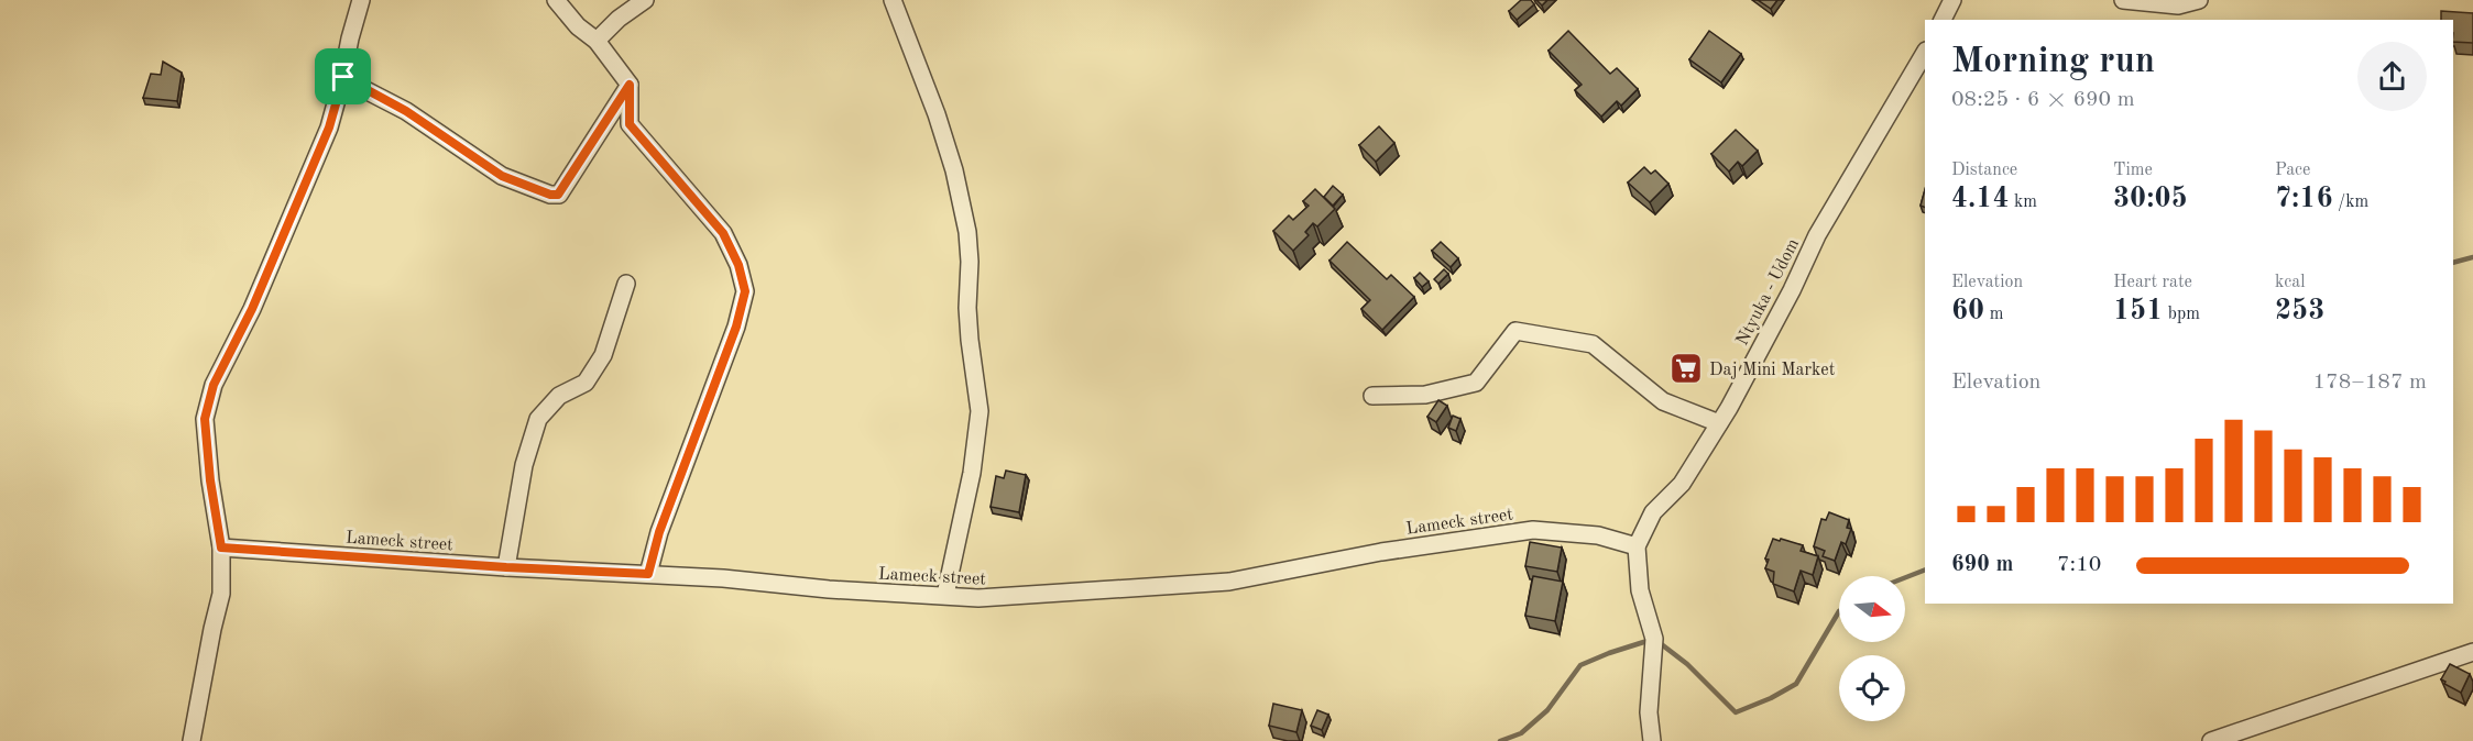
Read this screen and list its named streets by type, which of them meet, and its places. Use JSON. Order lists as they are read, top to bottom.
{
  "streets": {
    "street": ["Ntyuka - Udom", "Lameck street"]
  },
  "crossings": [
    ["Ntyuka - Udom", "Lameck street"]
  ],
  "places": {
    "supermarket": ["Daj Mini Market"]
  },
  "north": "right",
  "page": {
    "heading": ["Morning run", "08:25 · 6 × 690 m"],
    "stats": [
      ["Distance", "4.14 km"],
      ["Time", "30:05"],
      ["Pace", "7:16 /km"],
      ["Elevation", "60 m"],
      ["Heart rate", "151 bpm"],
      ["kcal", "253"]
    ],
    "chart": ["Elevation", "178–187 m"],
    "list": [
      {
        "name": "690 m",
        "note": "7:10"
      }
    ]
  }
}
